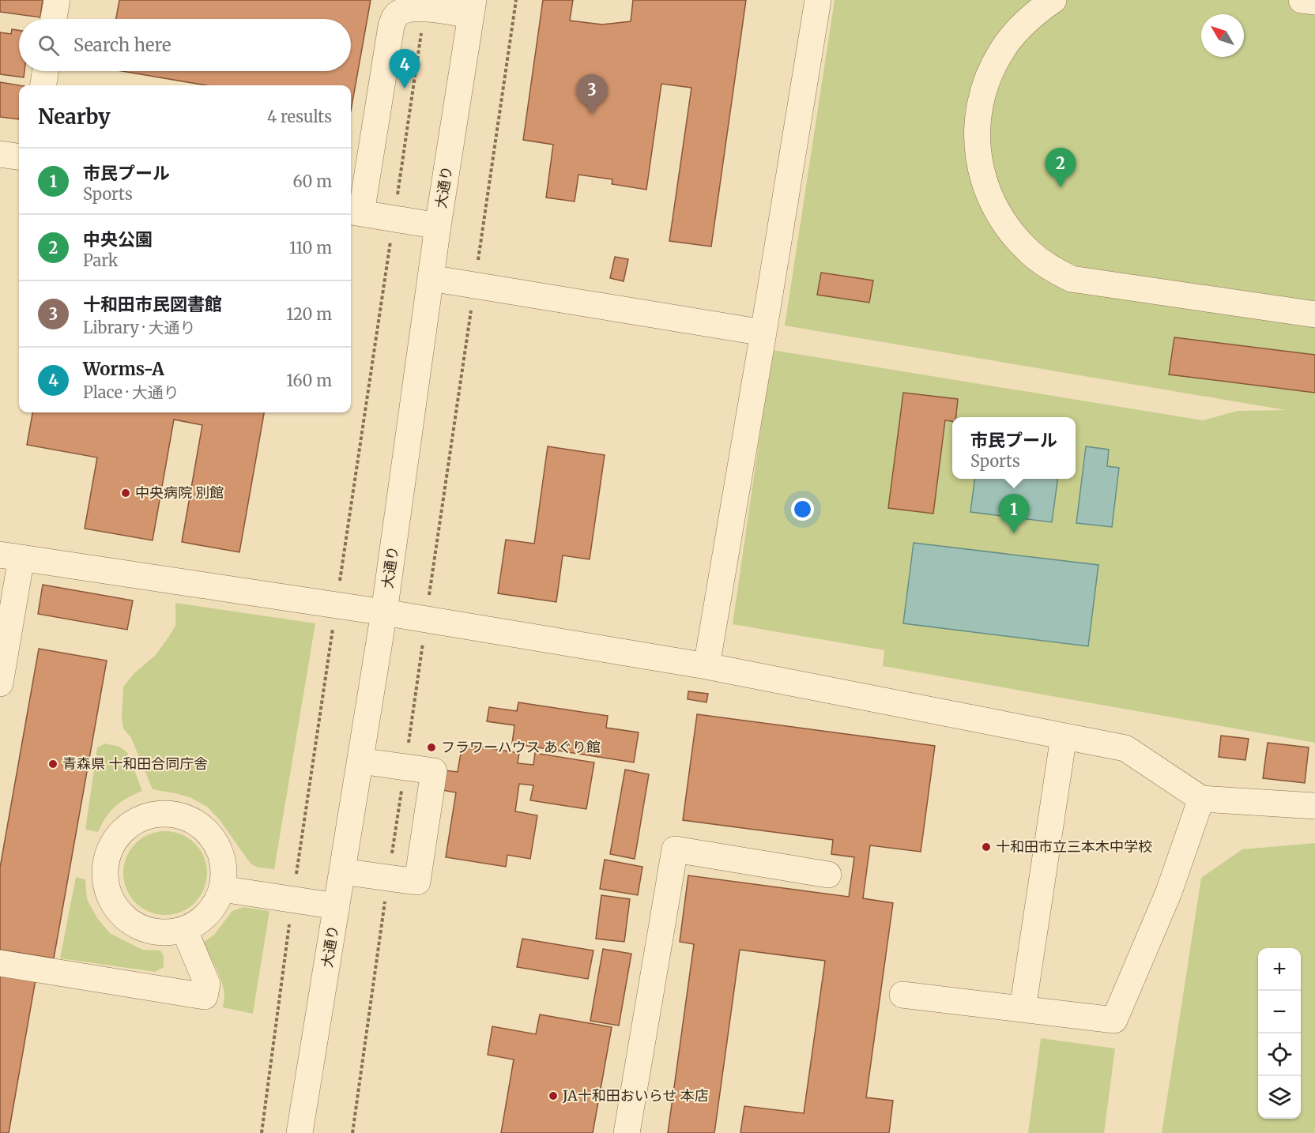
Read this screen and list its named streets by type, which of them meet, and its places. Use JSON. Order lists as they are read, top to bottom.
{
  "streets": {
    "street": ["大通り"]
  },
  "places": [
    "中央病院 別館",
    "フラワーハウス あぐり館",
    "青森県 十和田合同庁舎",
    "十和田市立三本木中学校",
    "JA十和田おいらせ 本店"
  ],
  "north": "top left",
  "page": {
    "search": "Search here",
    "pins": [
      "4",
      "3",
      "2",
      "1"
    ],
    "heading": ["Nearby", "4 results"],
    "list": [
      {
        "mark": "1",
        "name": "市民プール",
        "note": "Sports",
        "value": "60 m"
      },
      {
        "mark": "2",
        "name": "中央公園",
        "note": "Park",
        "value": "110 m"
      },
      {
        "mark": "3",
        "name": "十和田市民図書館",
        "note": "Library · 大通り",
        "value": "120 m"
      },
      {
        "mark": "4",
        "name": "Worms-A",
        "note": "Place · 大通り",
        "value": "160 m"
      }
    ],
    "popup": ["市民プール", "Sports"],
    "map_buttons": ["+", "−"]
  }
}
